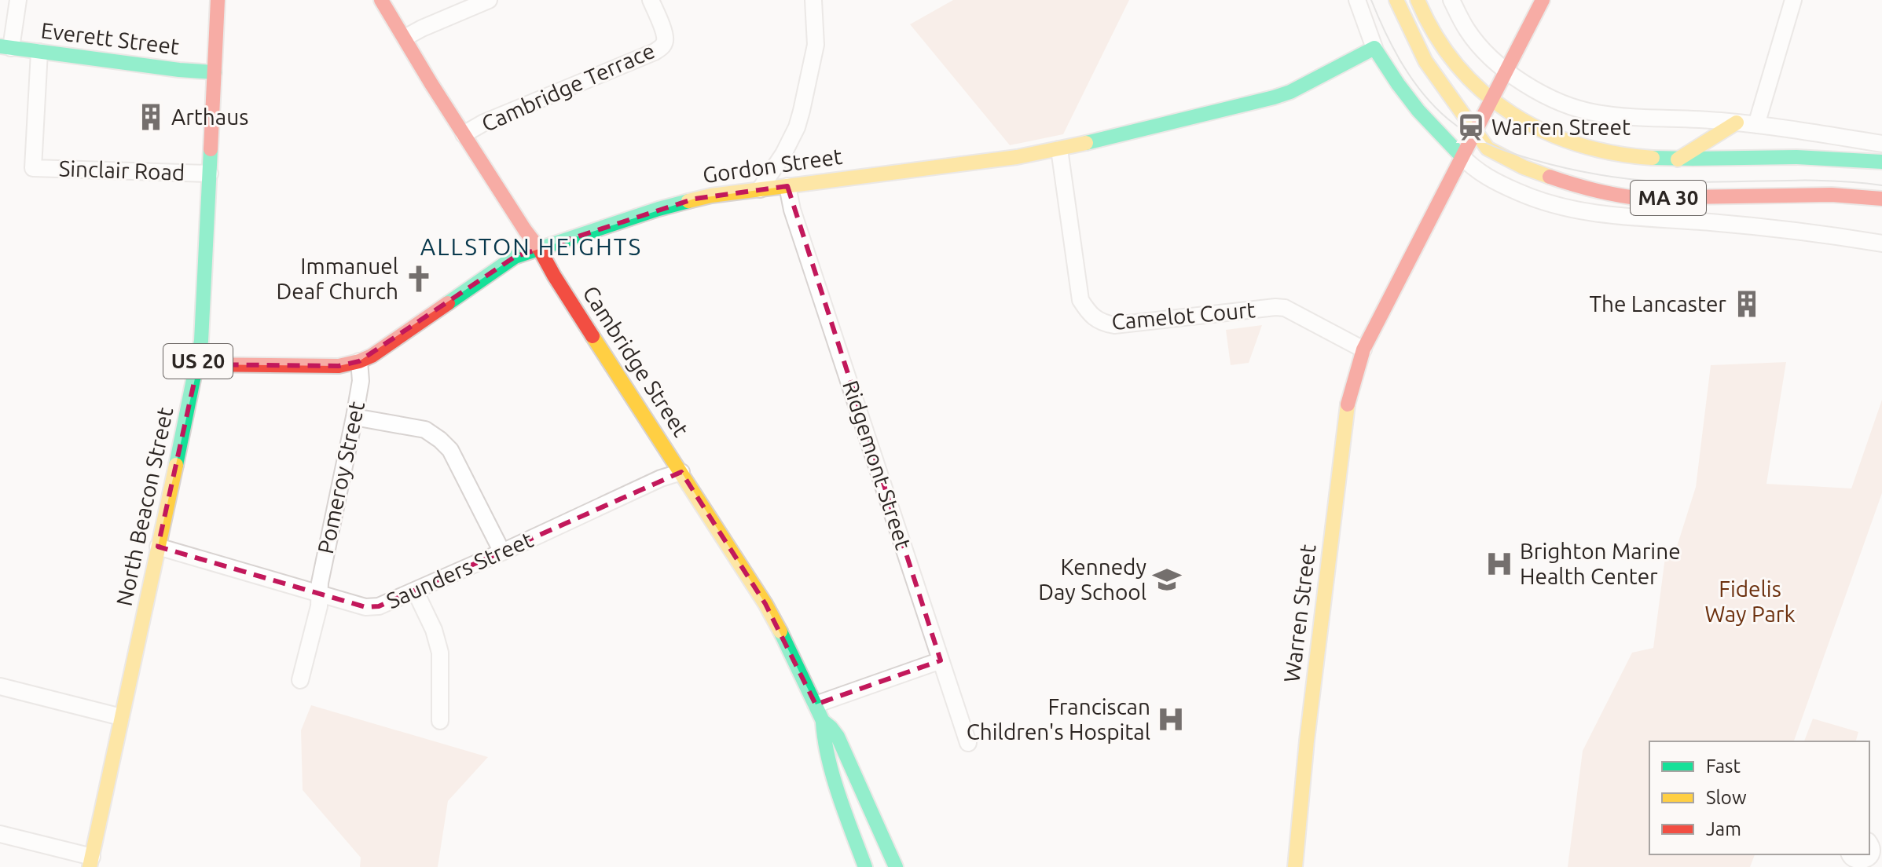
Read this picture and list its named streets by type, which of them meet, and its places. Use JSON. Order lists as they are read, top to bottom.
{
  "streets": {
    "main road": [
      "Everett Street",
      "Gordon Street",
      "MA 30",
      "US 20",
      "Cambridge Street",
      "North Beacon Street",
      "Warren Street"
    ],
    "street": [
      "Cambridge Terrace",
      "Sinclair Road",
      "Camelot Court",
      "Ridgemont Street",
      "Pomeroy Street",
      "Saunders Street"
    ]
  },
  "crossings": [
    ["Everett Street", "Sinclair Road"],
    ["Everett Street", "North Beacon Street"],
    ["Cambridge Terrace", "Cambridge Street"],
    ["Gordon Street", "Camelot Court"],
    ["Gordon Street", "Cambridge Street"],
    ["Gordon Street", "Ridgemont Street"],
    ["Gordon Street", "Pomeroy Street"],
    ["Gordon Street", "North Beacon Street"],
    ["Sinclair Road", "North Beacon Street"],
    ["MA 30", "Warren Street"],
    ["Camelot Court", "Warren Street"],
    ["Cambridge Street", "Saunders Street"],
    ["Pomeroy Street", "Saunders Street"],
    ["North Beacon Street", "Saunders Street"]
  ],
  "districts": ["ALLSTON HEIGHTS"],
  "parks": ["Fidelis Way Park"],
  "places": {
    "building": ["Arthaus", "The Lancaster"],
    "station": ["Warren Street"],
    "church": ["Immanuel Deaf Church"],
    "hospital": ["Brighton Marine Health Center", "Franciscan Children's Hospital"],
    "school or university": ["Kennedy Day School"]
  },
  "legend": ["Fast", "Slow", "Jam"]
}
